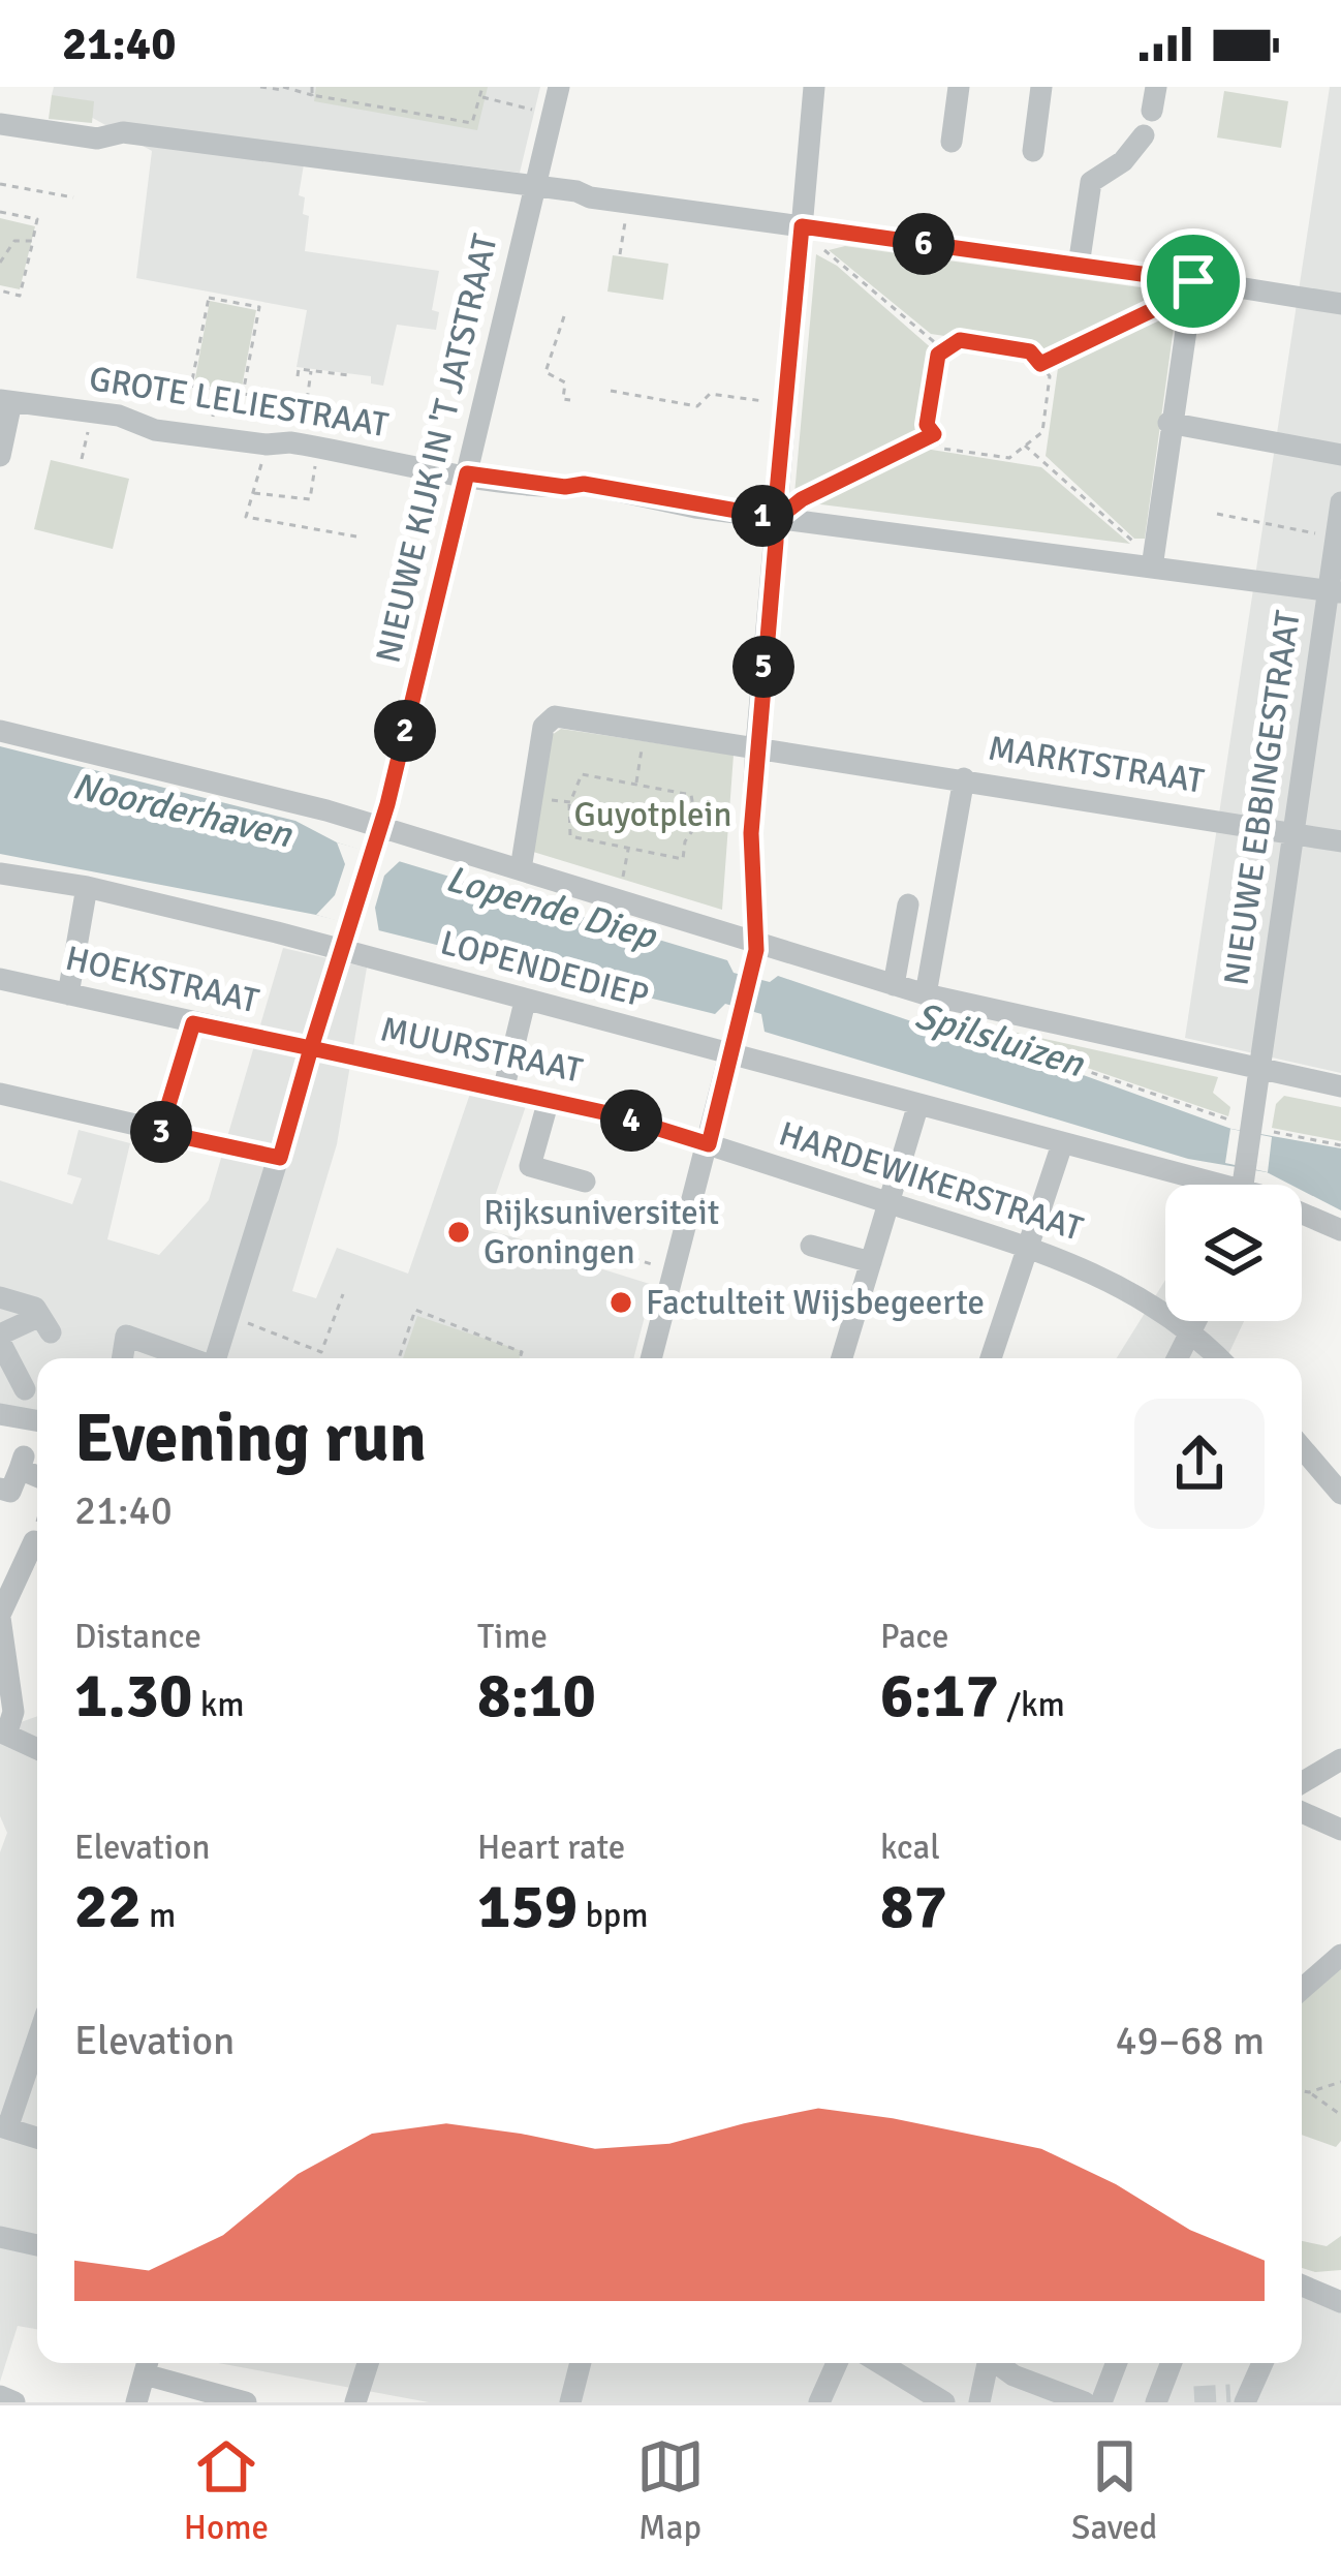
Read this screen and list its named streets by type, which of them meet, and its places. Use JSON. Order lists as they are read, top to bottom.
{
  "streets": {
    "street": [
      "GROTE LELIESTRAAT",
      "NIEUWE KIJK IN 'T JATSTRAAT",
      "MARKTSTRAAT",
      "NIEUWE EBBINGESTRAAT",
      "LOPENDEDIEP",
      "HOEKSTRAAT",
      "MUURSTRAAT",
      "HARDEWIKERSTRAAT"
    ]
  },
  "crossings": [
    ["GROTE LELIESTRAAT", "NIEUWE KIJK IN 'T JATSTRAAT"],
    ["GROTE LELIESTRAAT", "NIEUWE EBBINGESTRAAT"],
    ["NIEUWE KIJK IN 'T JATSTRAAT", "LOPENDEDIEP"],
    ["NIEUWE KIJK IN 'T JATSTRAAT", "HOEKSTRAAT"],
    ["NIEUWE KIJK IN 'T JATSTRAAT", "MUURSTRAAT"],
    ["MARKTSTRAAT", "NIEUWE EBBINGESTRAAT"],
    ["HOEKSTRAAT", "MUURSTRAAT"],
    ["MUURSTRAAT", "HARDEWIKERSTRAAT"]
  ],
  "water": ["Noorderhaven", "Lopende Diep", "Spilsluizen"],
  "parks": ["Guyotplein"],
  "places": ["Rijksuniversiteit Groningen", "Factulteit Wijsbegeerte"],
  "page": {
    "status": "21:40",
    "pins": [
      "6",
      "1",
      "5",
      "2",
      "4",
      "3"
    ],
    "heading": ["Evening run", "21:40"],
    "stats": [
      ["Distance", "1.30 km"],
      ["Time", "8:10"],
      ["Pace", "6:17 /km"],
      ["Elevation", "22 m"],
      ["Heart rate", "159 bpm"],
      ["kcal", "87"]
    ],
    "chart": ["Elevation", "49–68 m"],
    "tabs": ["Home", "Map", "Saved"]
  }
}
